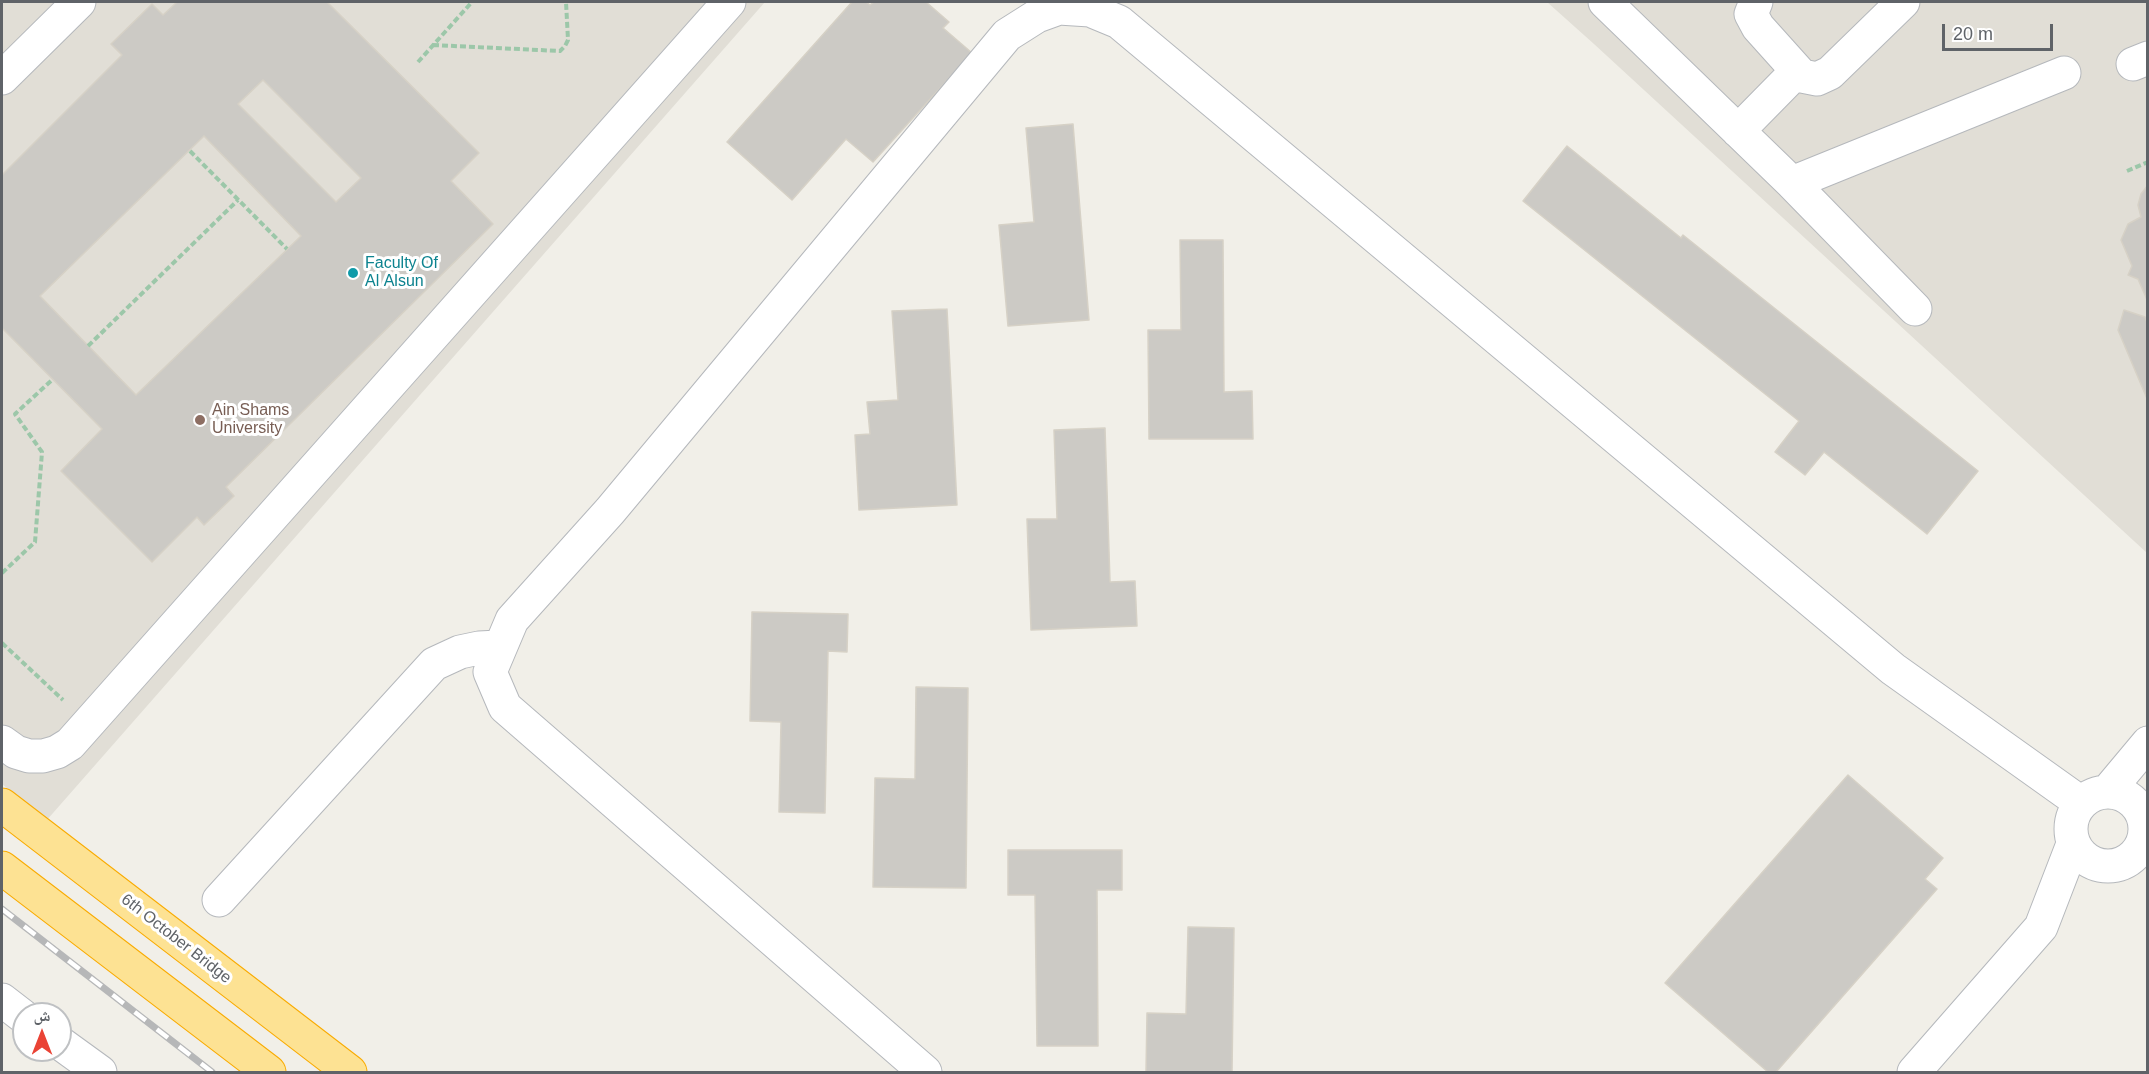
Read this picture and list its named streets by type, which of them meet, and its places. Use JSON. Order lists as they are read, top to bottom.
{
  "streets": {
    "highway": ["6th October Bridge"]
  },
  "places": ["Faculty Of Al Alsun", "Ain Shams University"],
  "scale_bar": "20 m",
  "north": "top"
}
